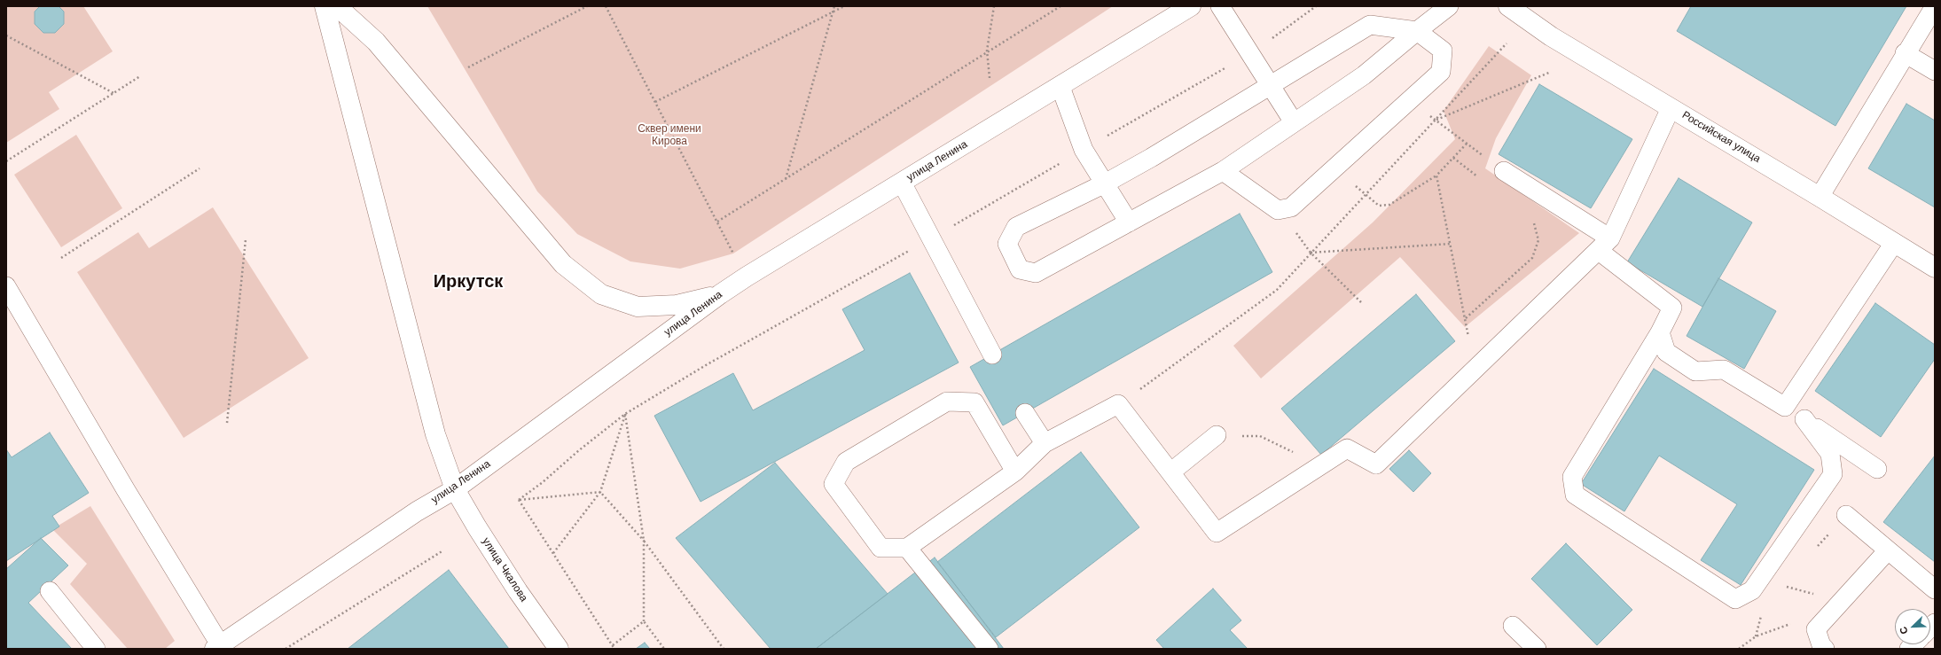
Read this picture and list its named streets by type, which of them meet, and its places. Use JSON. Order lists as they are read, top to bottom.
{
  "streets": {
    "main road": ["Российская улица", "улица Ленина", "улица Чкалова"]
  },
  "crossings": [
    ["улица Ленина", "улица Чкалова"]
  ],
  "districts": ["Иркутск"],
  "parks": ["Сквер имени Кирова"],
  "north": "bottom left"
}
